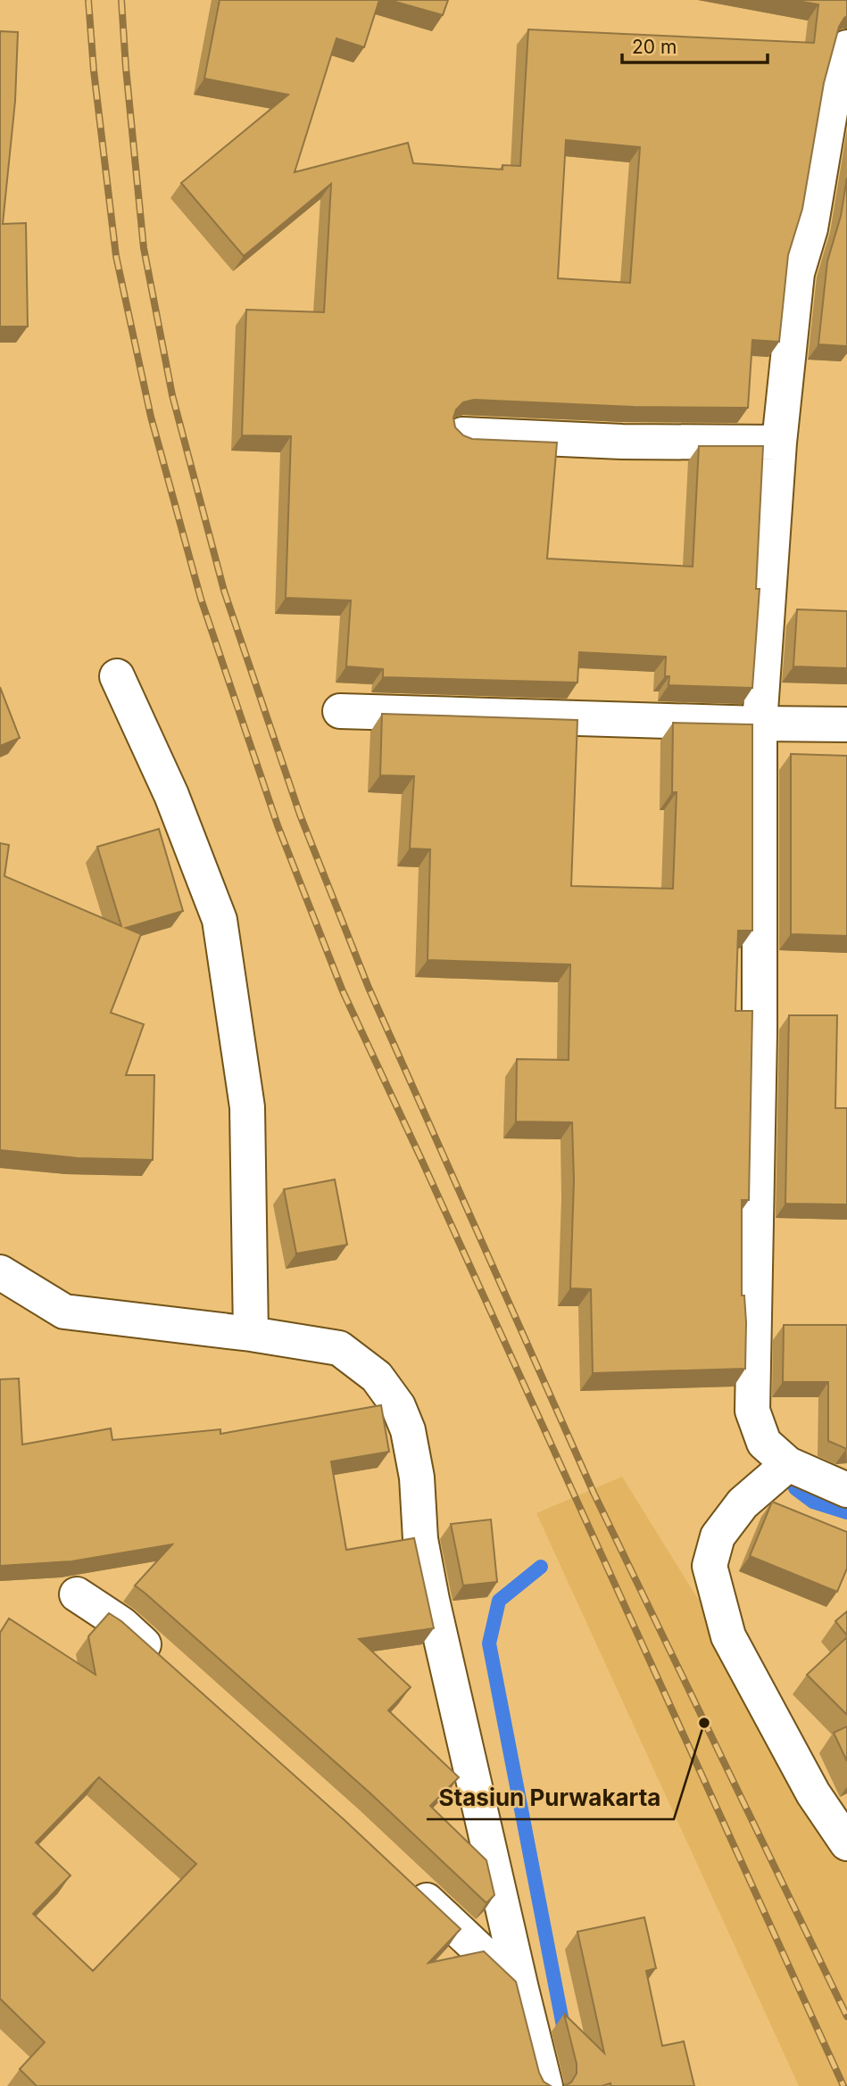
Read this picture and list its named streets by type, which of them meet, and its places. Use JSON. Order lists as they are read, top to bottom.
{
  "places": ["Stasiun Purwakarta"],
  "scale_bar": "20 m"
}
